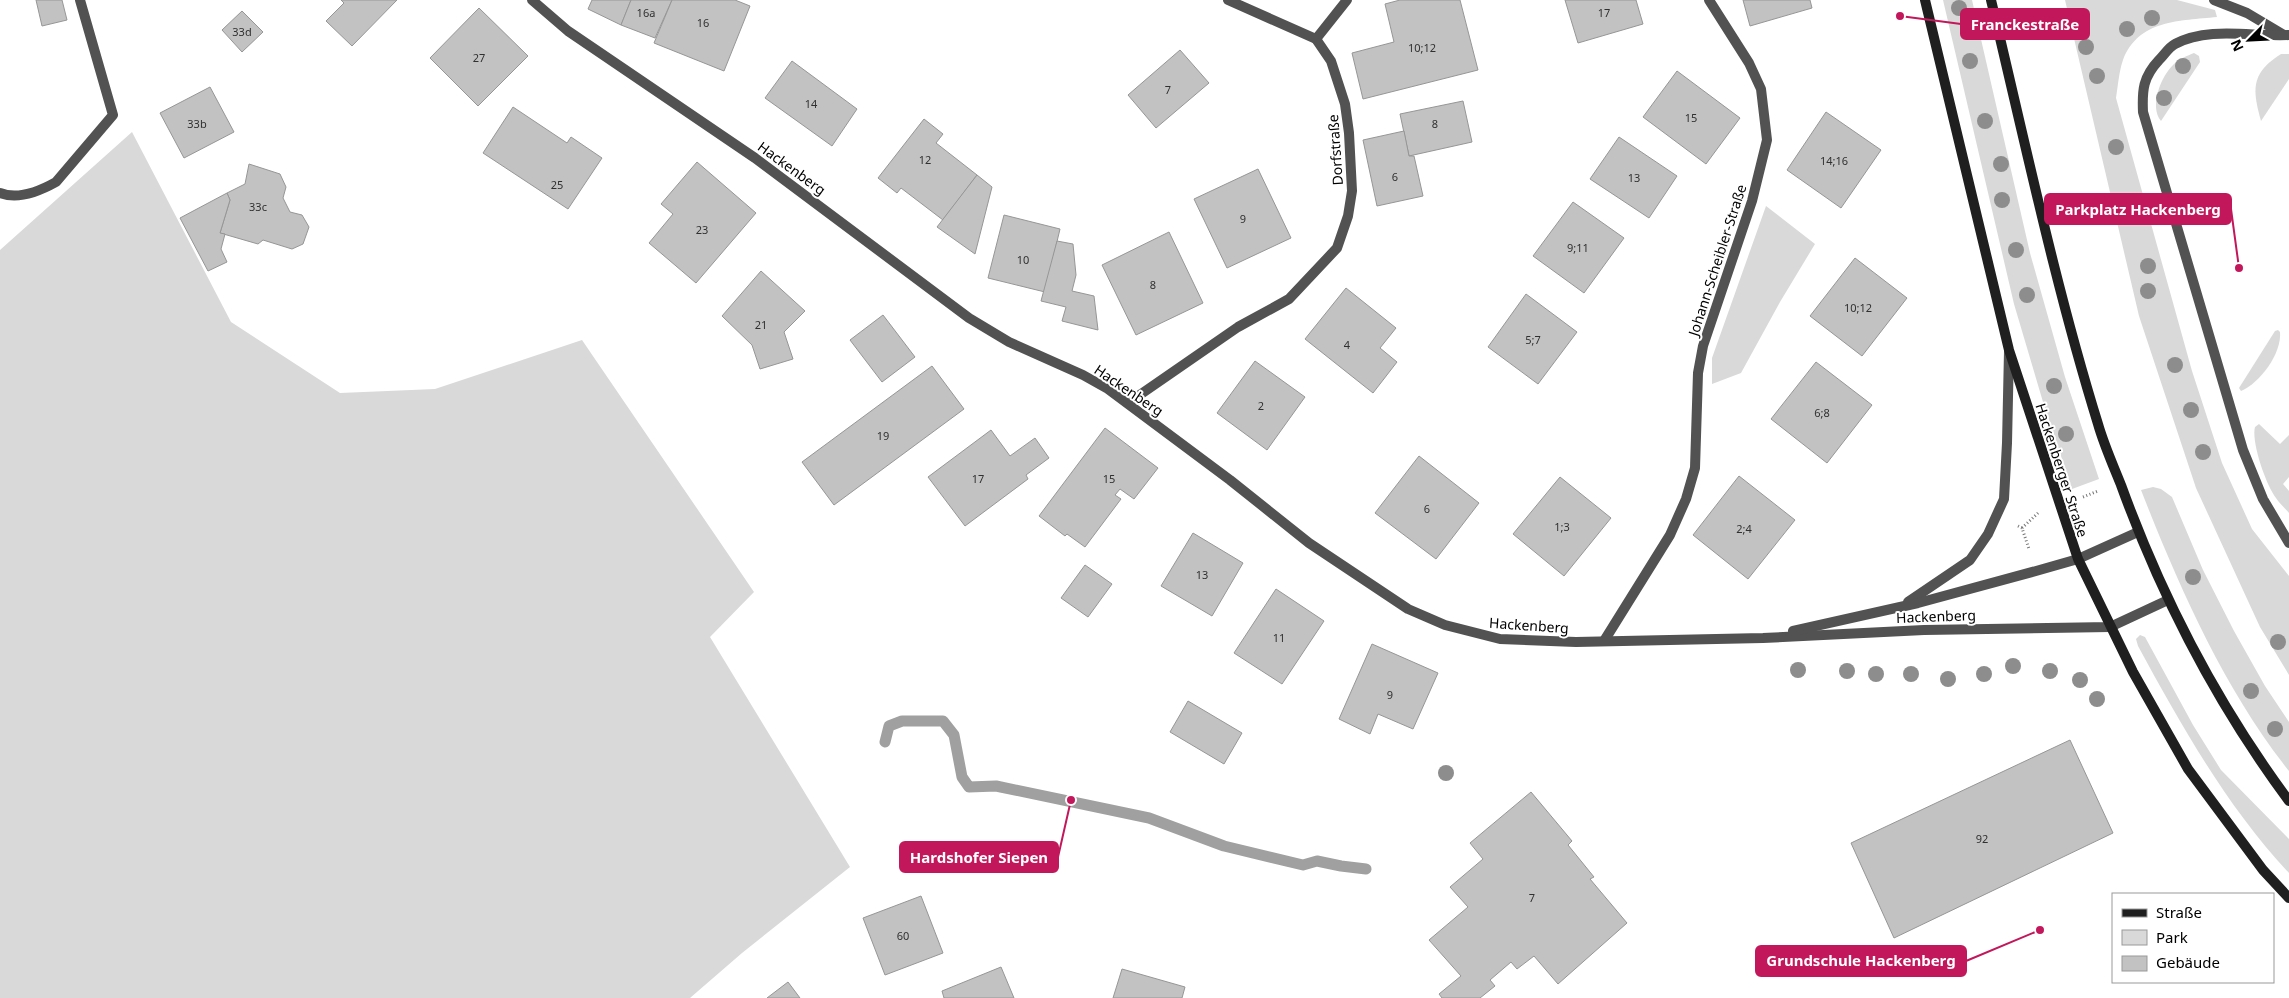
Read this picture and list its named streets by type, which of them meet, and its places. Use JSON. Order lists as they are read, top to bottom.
{
  "streets": {
    "street": [
      "Dorfstraße",
      "Hackenberg",
      "Johann-Scheibler-Straße",
      "Hackenberger Straße"
    ]
  },
  "crossings": [
    ["Dorfstraße", "Hackenberg"],
    ["Hackenberg", "Johann-Scheibler-Straße"],
    ["Hackenberg", "Hackenberger Straße"]
  ],
  "places": [
    "Franckestraße",
    "Parkplatz Hackenberg",
    "Hardshofer Siepen",
    "Grundschule Hackenberg"
  ],
  "house_numbers": [
    "16a",
    "17",
    "16",
    "33d",
    "10;12",
    "27",
    "7",
    "14",
    "15",
    "33b",
    "8",
    "12",
    "14;16",
    "6",
    "13",
    "25",
    "33c",
    "9",
    "23",
    "9;11",
    "10",
    "8",
    "10;12",
    "21",
    "5;7",
    "4",
    "2",
    "6;8",
    "19",
    "17",
    "15",
    "6",
    "1;3",
    "2;4",
    "13",
    "11",
    "9",
    "92",
    "7",
    "60"
  ],
  "legend": ["Straße", "Park", "Gebäude"],
  "north": "bottom left"
}
